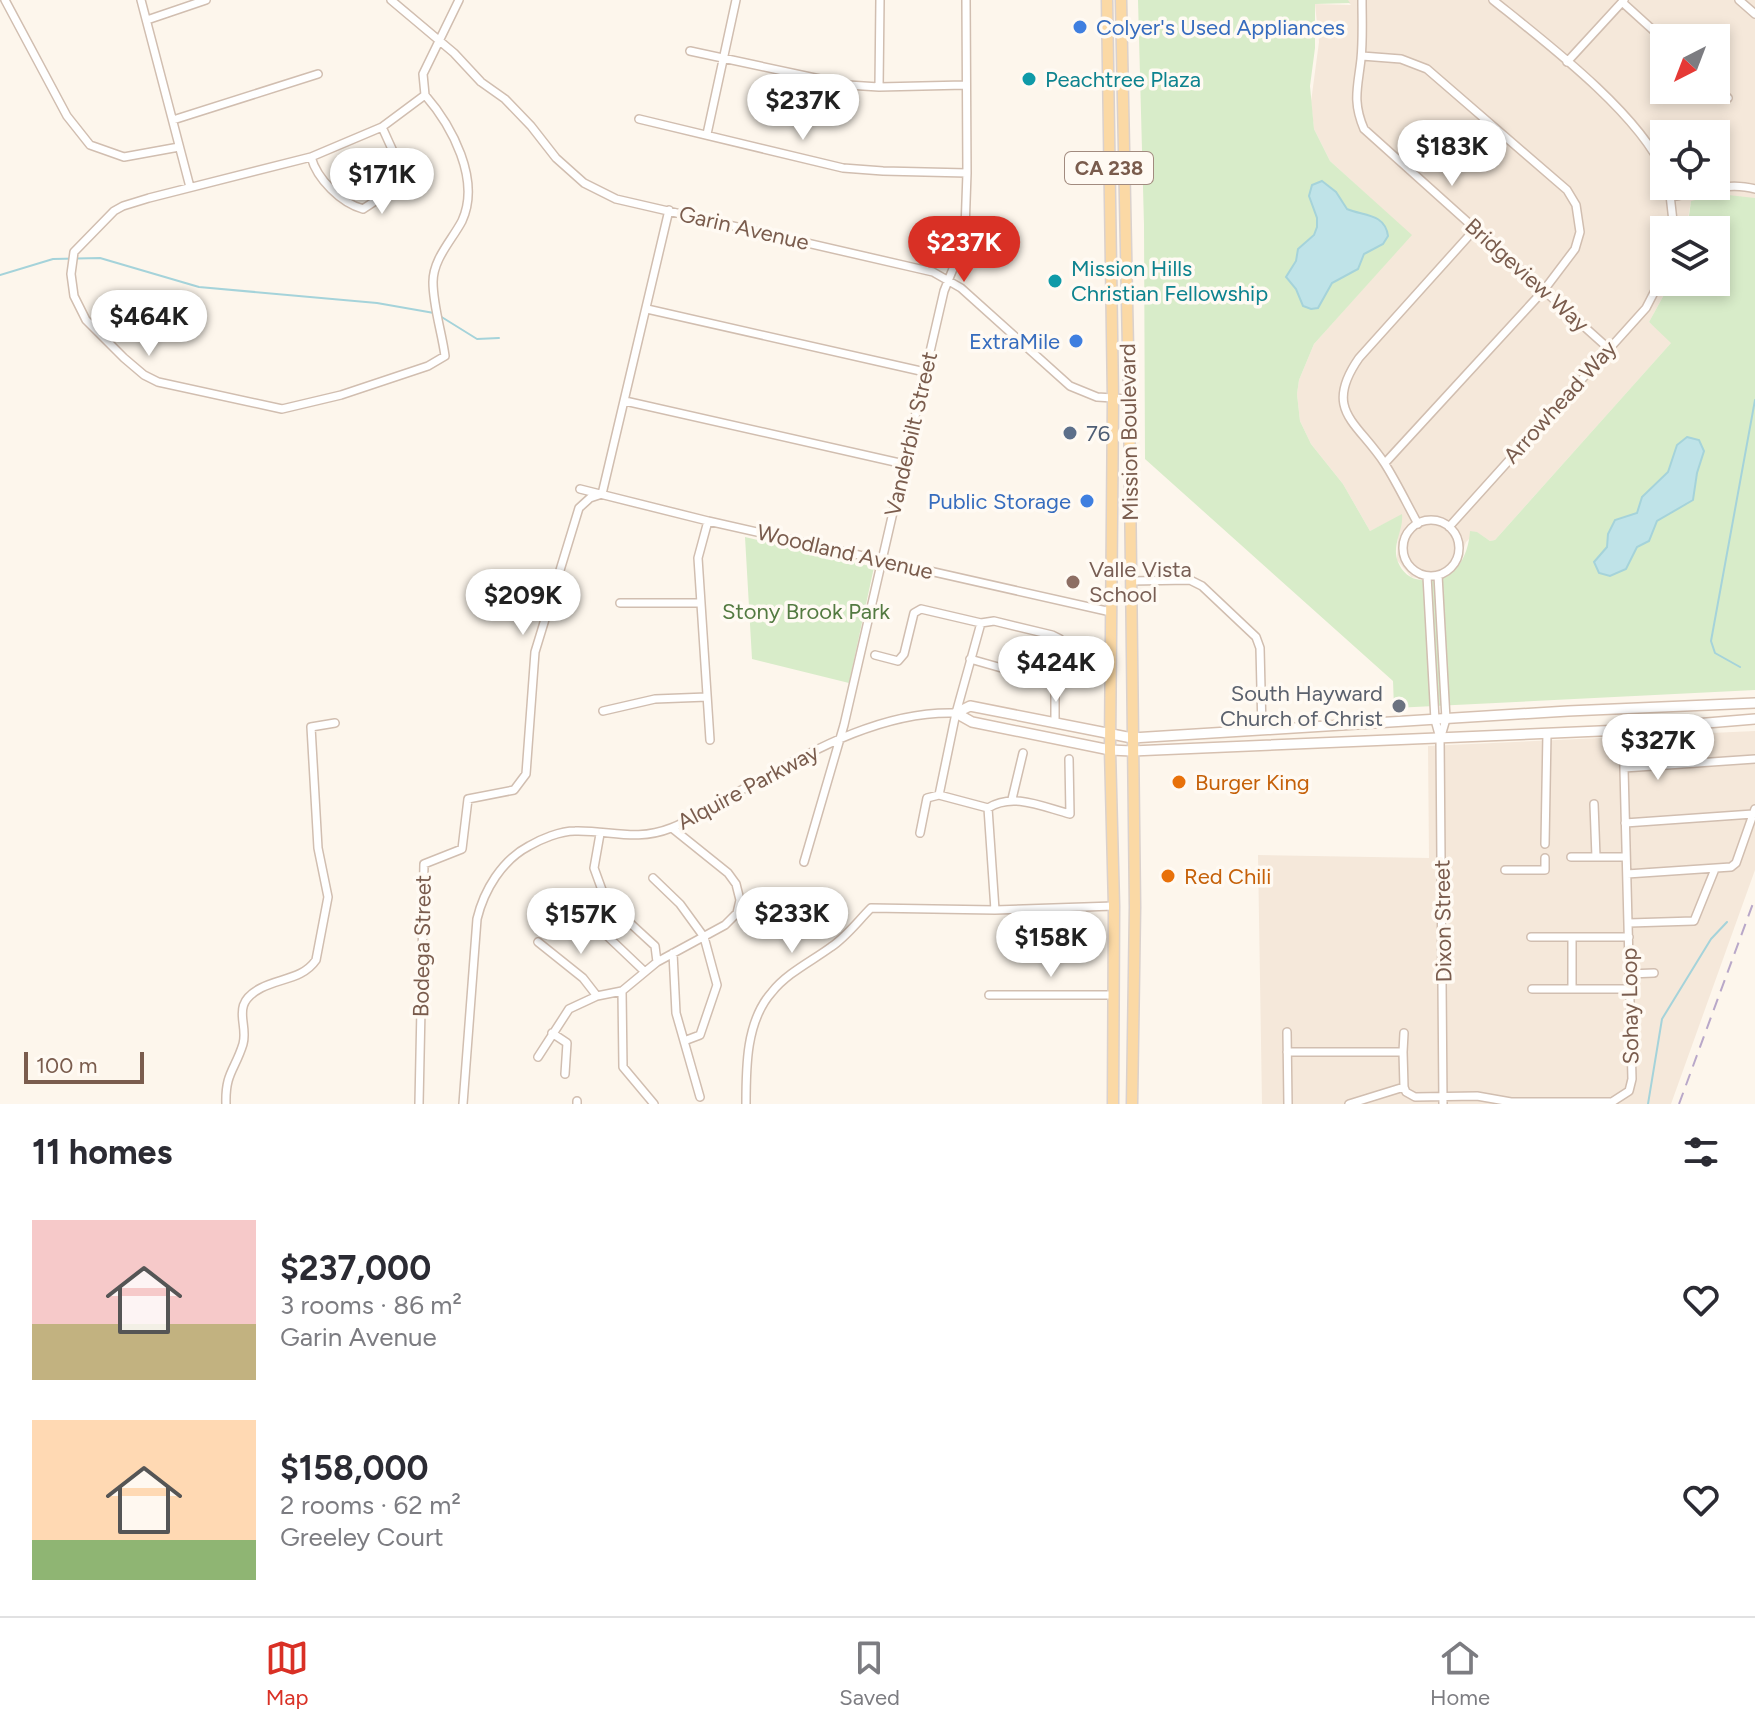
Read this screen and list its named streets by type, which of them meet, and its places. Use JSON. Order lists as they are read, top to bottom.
{
  "streets": {
    "main road": ["CA 238", "Mission Boulevard", "Alquire Parkway"],
    "street": [
      "Garin Avenue",
      "Bridgeview Way",
      "Arrowhead Way",
      "Vanderbilt Street",
      "Woodland Avenue",
      "Dixon Street",
      "Bodega Street",
      "Sohay Loop"
    ]
  },
  "crossings": [
    ["Garin Avenue", "Mission Boulevard"],
    ["Garin Avenue", "Vanderbilt Street"],
    ["Bridgeview Way", "Arrowhead Way"],
    ["Mission Boulevard", "Woodland Avenue"],
    ["Mission Boulevard", "Alquire Parkway"],
    ["Vanderbilt Street", "Woodland Avenue"],
    ["Vanderbilt Street", "Alquire Parkway"],
    ["Woodland Avenue", "Bodega Street"],
    ["Alquire Parkway", "Dixon Street"],
    ["Alquire Parkway", "Sohay Loop"],
    ["Dixon Street", "Sohay Loop"]
  ],
  "parks": ["Stony Brook Park"],
  "places": [
    "Colyer's Used Appliances",
    "Peachtree Plaza",
    "Mission Hills Christian Fellowship",
    "ExtraMile",
    "76",
    "Public Storage",
    "Valle Vista School",
    "South Hayward Church of Christ",
    "Burger King",
    "Red Chili"
  ],
  "scale_bar": "100 m",
  "north": "bottom left",
  "page": {
    "price": [
      "$237K",
      "$183K",
      "$171K",
      "$237K",
      "$464K",
      "$209K",
      "$424K",
      "$327K",
      "$233K",
      "$157K",
      "$158K"
    ],
    "scale": "100 m",
    "heading": "11 homes",
    "list": [
      {
        "name": "$237,000",
        "note": "3 rooms · 86 m² · Garin Avenue"
      },
      {
        "name": "$158,000",
        "note": "2 rooms · 62 m² · Greeley Court"
      }
    ],
    "tabs": ["Map", "Saved", "Home"]
  }
}
